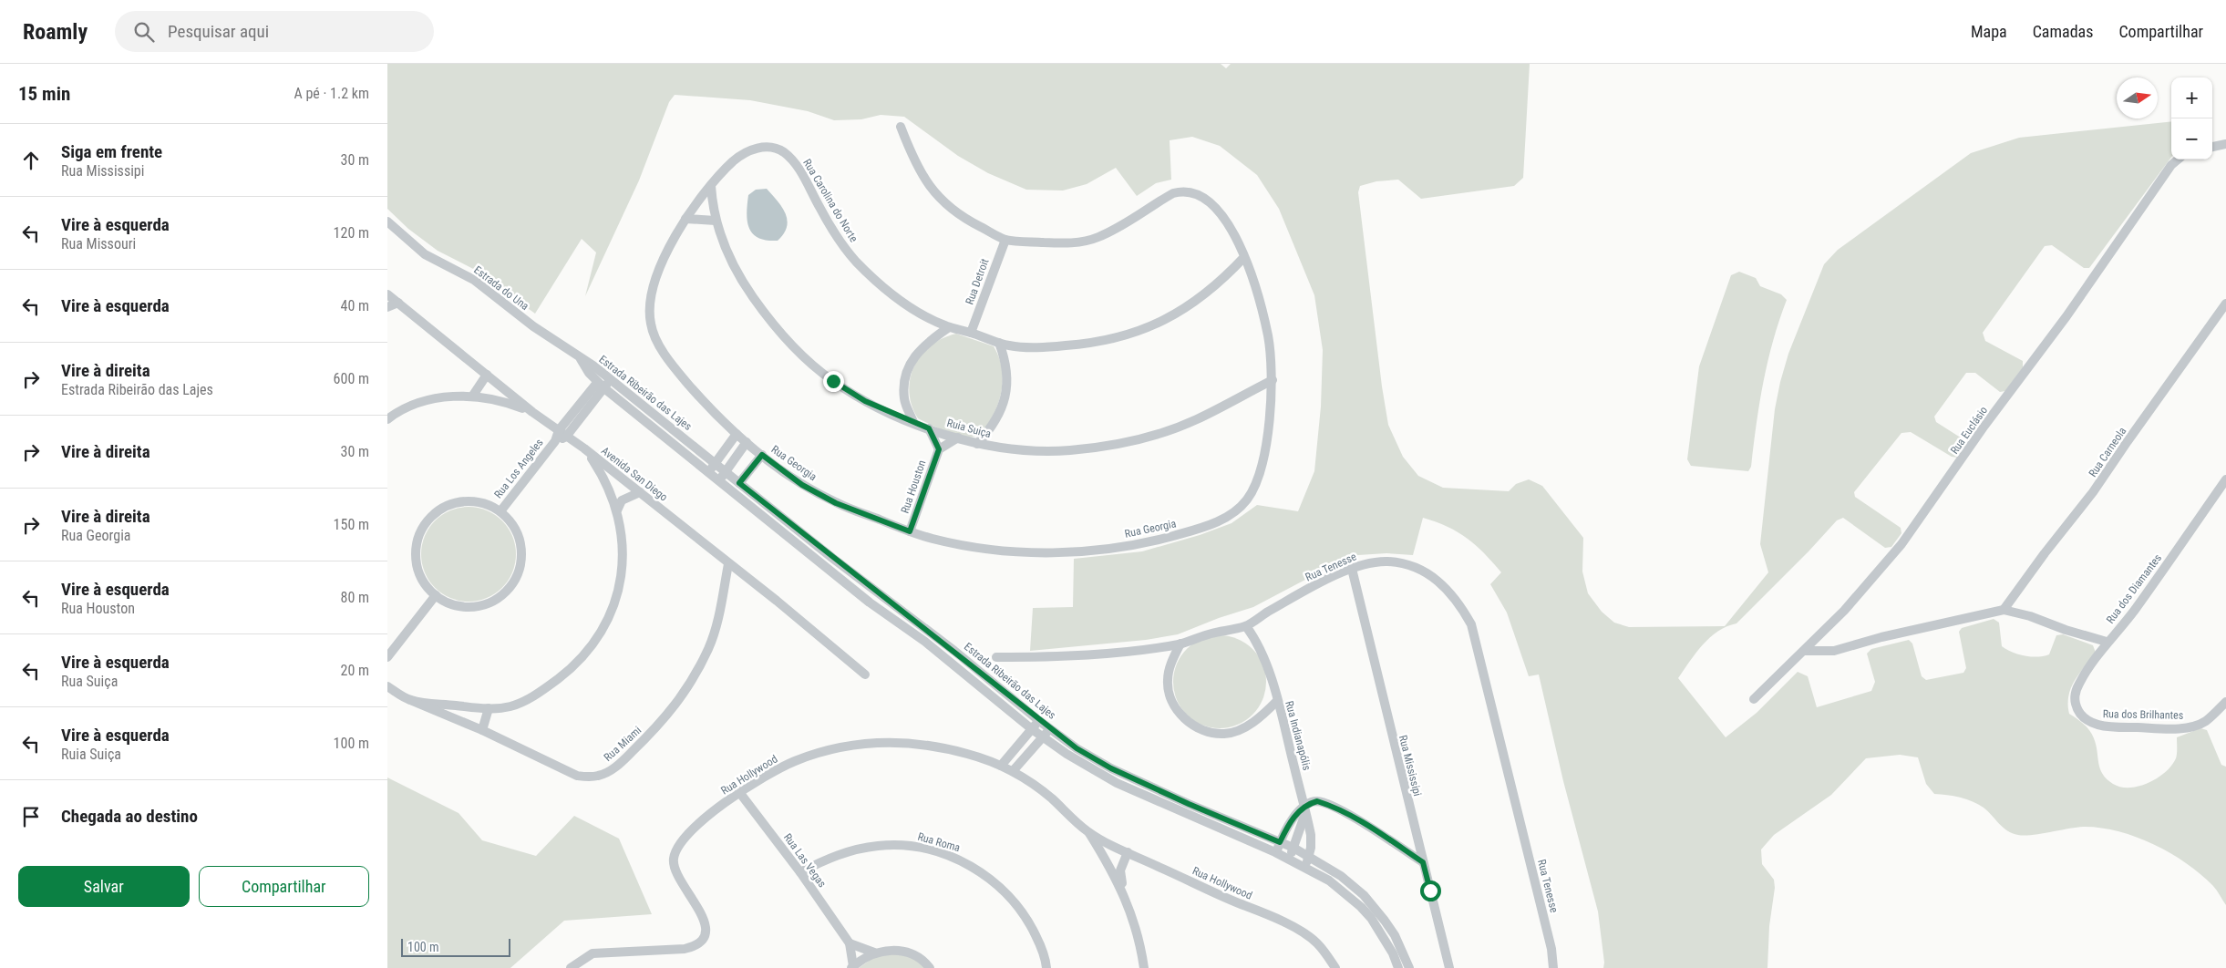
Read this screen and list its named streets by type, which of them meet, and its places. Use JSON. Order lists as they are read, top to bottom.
{
  "streets": {
    "street": [
      "Rua Carolina do Norte",
      "Rua Detroit",
      "Estrada do Una",
      "Estrada Ribeirão das Lajes",
      "Ruia Suiça",
      "Rua Euclásio",
      "Rua Carneola",
      "Rua Georgia",
      "Rua Los Angeles",
      "Avenida San Diego",
      "Rua Houston",
      "Rua Tenesse",
      "Rua dos Diamantes",
      "Rua dos Brilhantes",
      "Rua Indianapólis",
      "Rua Miami",
      "Rua Mississipi",
      "Rua Hollywood",
      "Rua Roma",
      "Rua Las Vegas"
    ]
  },
  "crossings": [
    ["Rua Carolina do Norte", "Rua Detroit"],
    ["Rua Carolina do Norte", "Ruia Suiça"],
    ["Rua Carolina do Norte", "Rua Georgia"],
    ["Rua Detroit", "Ruia Suiça"],
    ["Rua Detroit", "Rua Georgia"],
    ["Estrada do Una", "Estrada Ribeirão das Lajes"],
    ["Estrada Ribeirão das Lajes", "Rua Los Angeles"],
    ["Estrada Ribeirão das Lajes", "Rua Indianapólis"],
    ["Ruia Suiça", "Rua Georgia"],
    ["Rua Georgia", "Rua Houston"],
    ["Rua Los Angeles", "Avenida San Diego"],
    ["Avenida San Diego", "Rua Miami"],
    ["Rua Tenesse", "Rua Indianapólis"],
    ["Rua Tenesse", "Rua Mississipi"],
    ["Rua dos Diamantes", "Rua dos Brilhantes"],
    ["Rua Hollywood", "Rua Las Vegas"],
    ["Rua Roma", "Rua Las Vegas"]
  ],
  "scale_bar": "100 m",
  "north": "right",
  "page": {
    "header": "Roamly",
    "search": "Pesquisar aqui",
    "nav": ["Mapa", "Camadas", "Compartilhar"],
    "heading": ["15 min", "A pé · 1.2 km"],
    "map_buttons": ["+", "−"],
    "list": [
      ["Siga em frente", "Rua Mississipi", "30 m"],
      ["Vire à esquerda", "Rua Missouri", "120 m"],
      ["Vire à esquerda", "40 m"],
      ["Vire à direita", "Estrada Ribeirão das Lajes", "600 m"],
      ["Vire à direita", "30 m"],
      ["Vire à direita", "Rua Georgia", "150 m"],
      ["Vire à esquerda", "Rua Houston", "80 m"],
      ["Vire à esquerda", "Rua Suiça", "20 m"],
      ["Vire à esquerda", "Ruia Suiça", "100 m"],
      "Chegada ao destino"
    ],
    "buttons": ["Salvar", "Compartilhar"],
    "scale": "100 m"
  }
}
